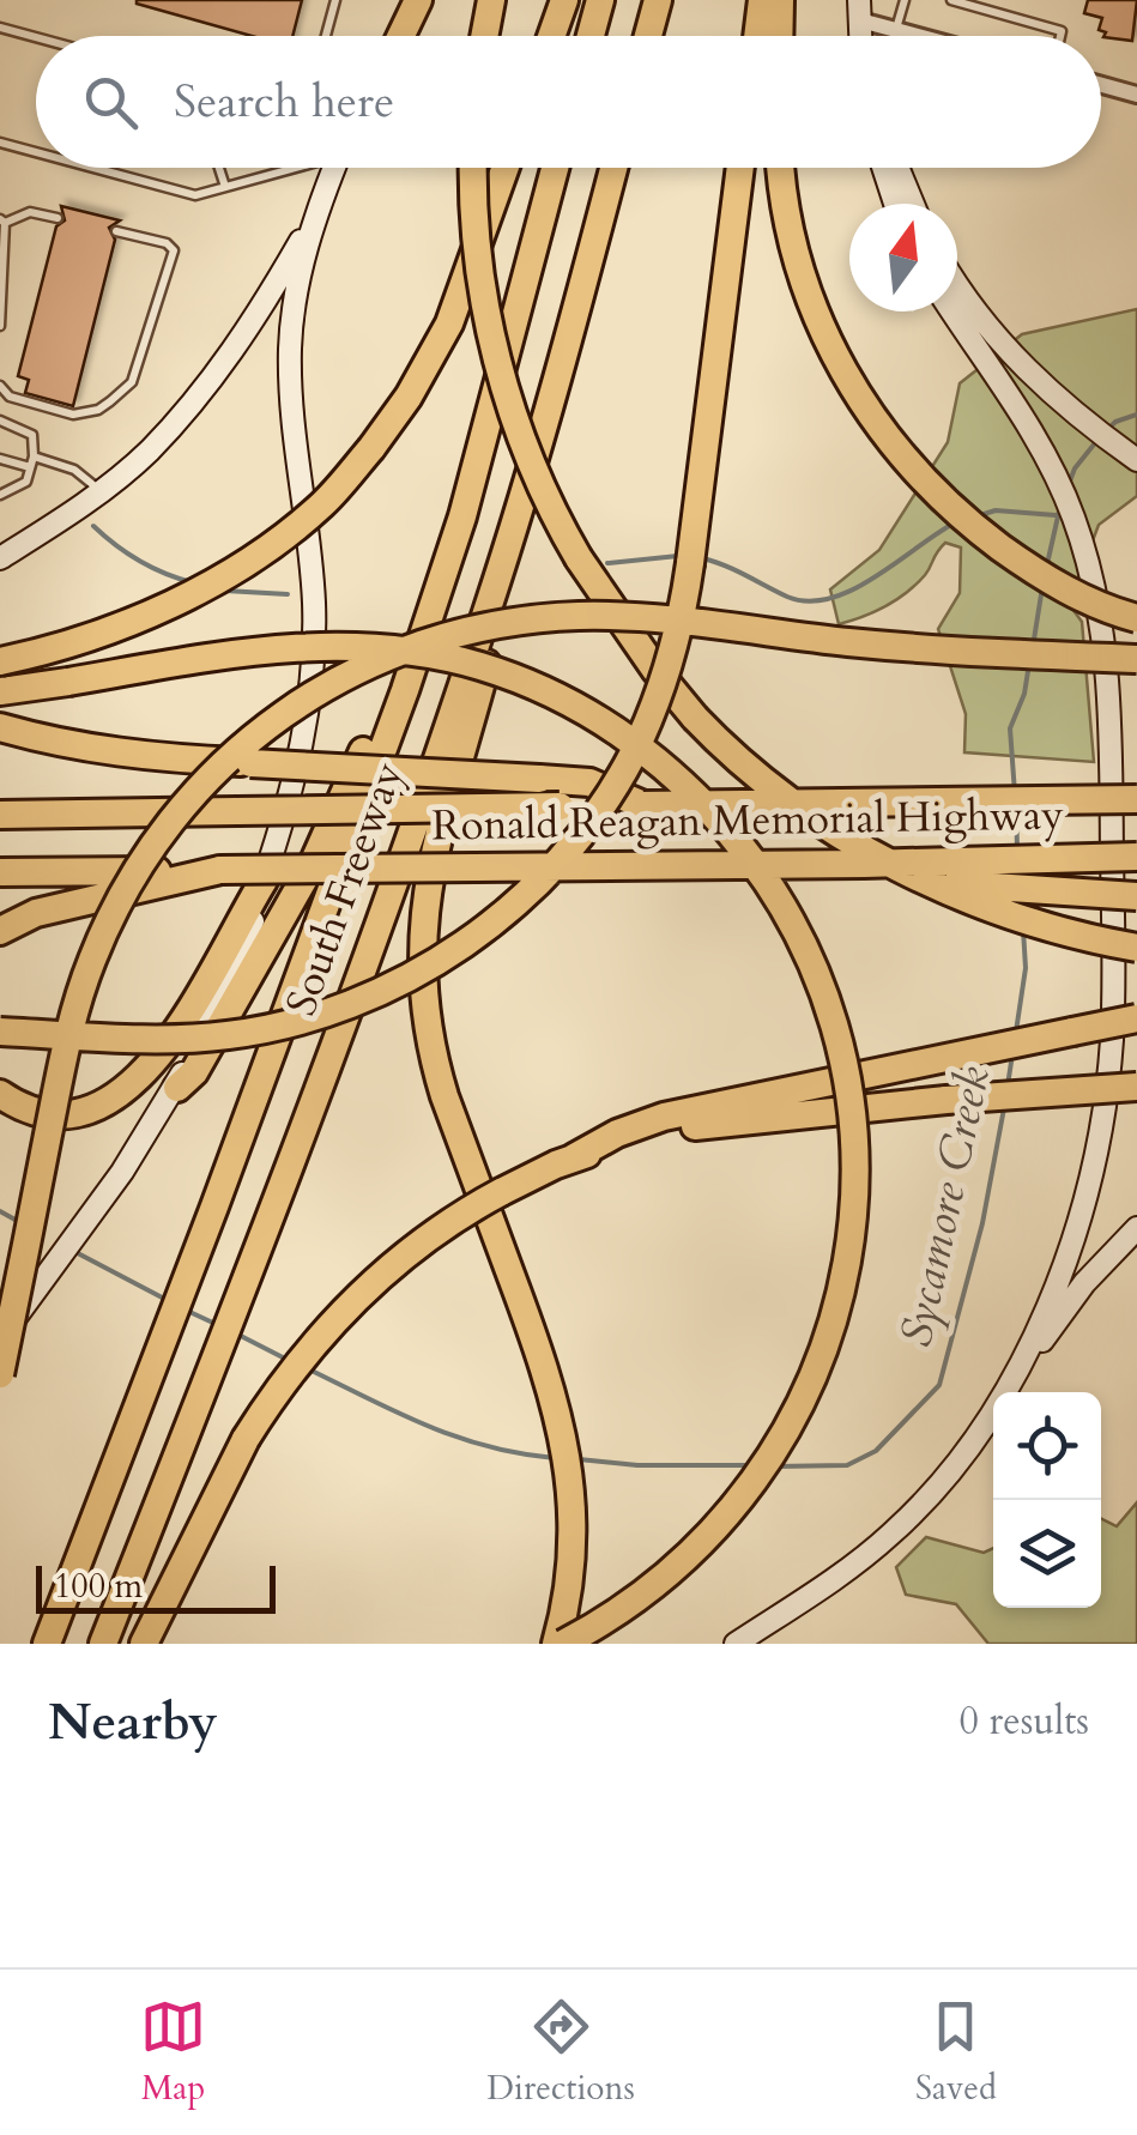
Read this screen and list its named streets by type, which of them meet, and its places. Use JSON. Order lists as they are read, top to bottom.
{
  "streets": {
    "highway": ["Ronald Reagan Memorial Highway", "South Freeway"]
  },
  "water": ["Sycamore Creek"],
  "scale_bar": "100 m",
  "north": "top",
  "page": {
    "search": "Search here",
    "scale": "100 m",
    "heading": ["Nearby", "0 results"],
    "nav": ["Map", "Directions", "Saved"]
  }
}
